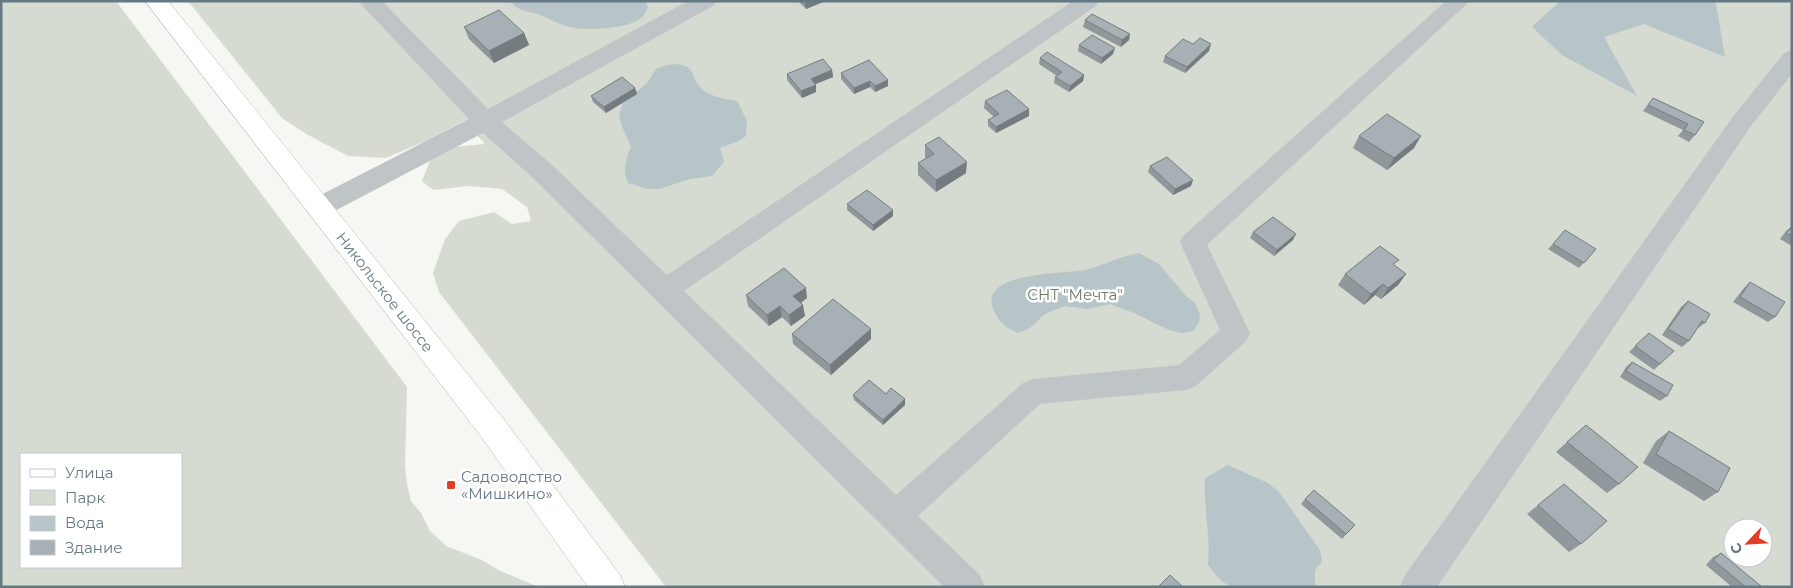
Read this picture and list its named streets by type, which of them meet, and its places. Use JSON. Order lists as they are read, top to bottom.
{
  "streets": {
    "main road": ["Никольское шоссе"]
  },
  "parks": ["СНТ \"Мечта\""],
  "places": {
    "transit": ["Садоводство «Мишкино»"]
  },
  "legend": [
    "Улица",
    "Парк",
    "Вода",
    "Здание"
  ],
  "north": "bottom left"
}
